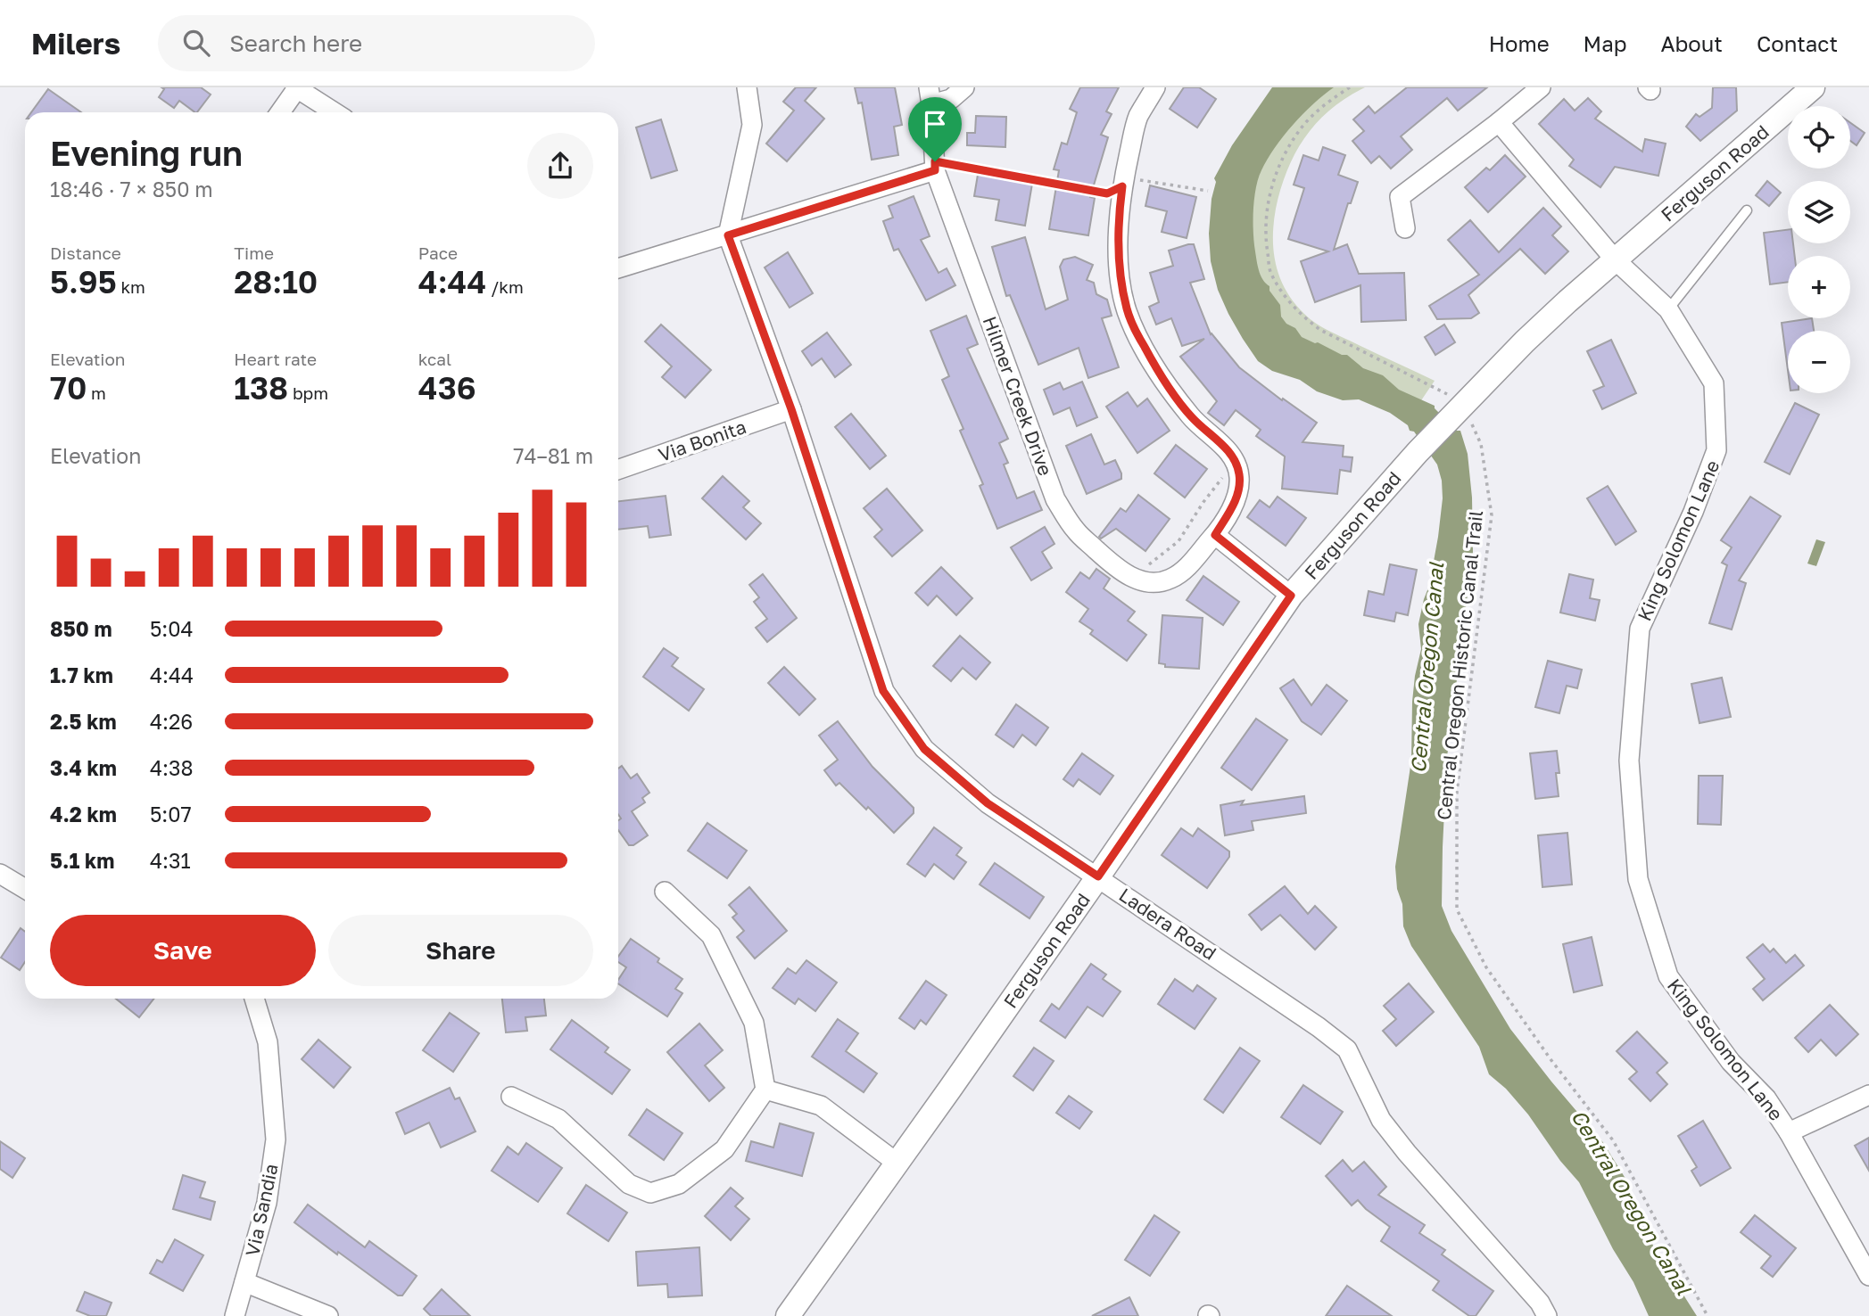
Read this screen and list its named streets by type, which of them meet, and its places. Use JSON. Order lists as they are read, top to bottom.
{
  "streets": {
    "street": [
      "Ferguson Road",
      "Hilmer Creek Drive",
      "Via Bonita",
      "King Solomon Lane",
      "Ladera Road",
      "Via Sandia"
    ],
    "path": ["Central Oregon Historic Canal Trail"]
  },
  "crossings": [
    ["Ferguson Road", "King Solomon Lane"],
    ["Ferguson Road", "Central Oregon Historic Canal Trail"],
    ["Ferguson Road", "Ladera Road"],
    ["Via Bonita", "Ladera Road"]
  ],
  "water": ["Central Oregon Canal"],
  "page": {
    "header": "Milers",
    "search": "Search here",
    "nav": [
      "Home",
      "Map",
      "About",
      "Contact"
    ],
    "map_buttons": ["+", "−"],
    "heading": ["Evening run", "18:46 · 7 × 850 m"],
    "stats": [
      ["Distance", "5.95 km"],
      ["Time", "28:10"],
      ["Pace", "4:44 /km"],
      ["Elevation", "70 m"],
      ["Heart rate", "138 bpm"],
      ["kcal", "436"]
    ],
    "chart": ["Elevation", "74–81 m"],
    "list": [
      {
        "name": "850 m",
        "note": "5:04"
      },
      {
        "name": "1.7 km",
        "note": "4:44"
      },
      {
        "name": "2.5 km",
        "note": "4:26"
      },
      {
        "name": "3.4 km",
        "note": "4:38"
      },
      {
        "name": "4.2 km",
        "note": "5:07"
      },
      {
        "name": "5.1 km",
        "note": "4:31"
      }
    ],
    "buttons": ["Save", "Share"]
  }
}
